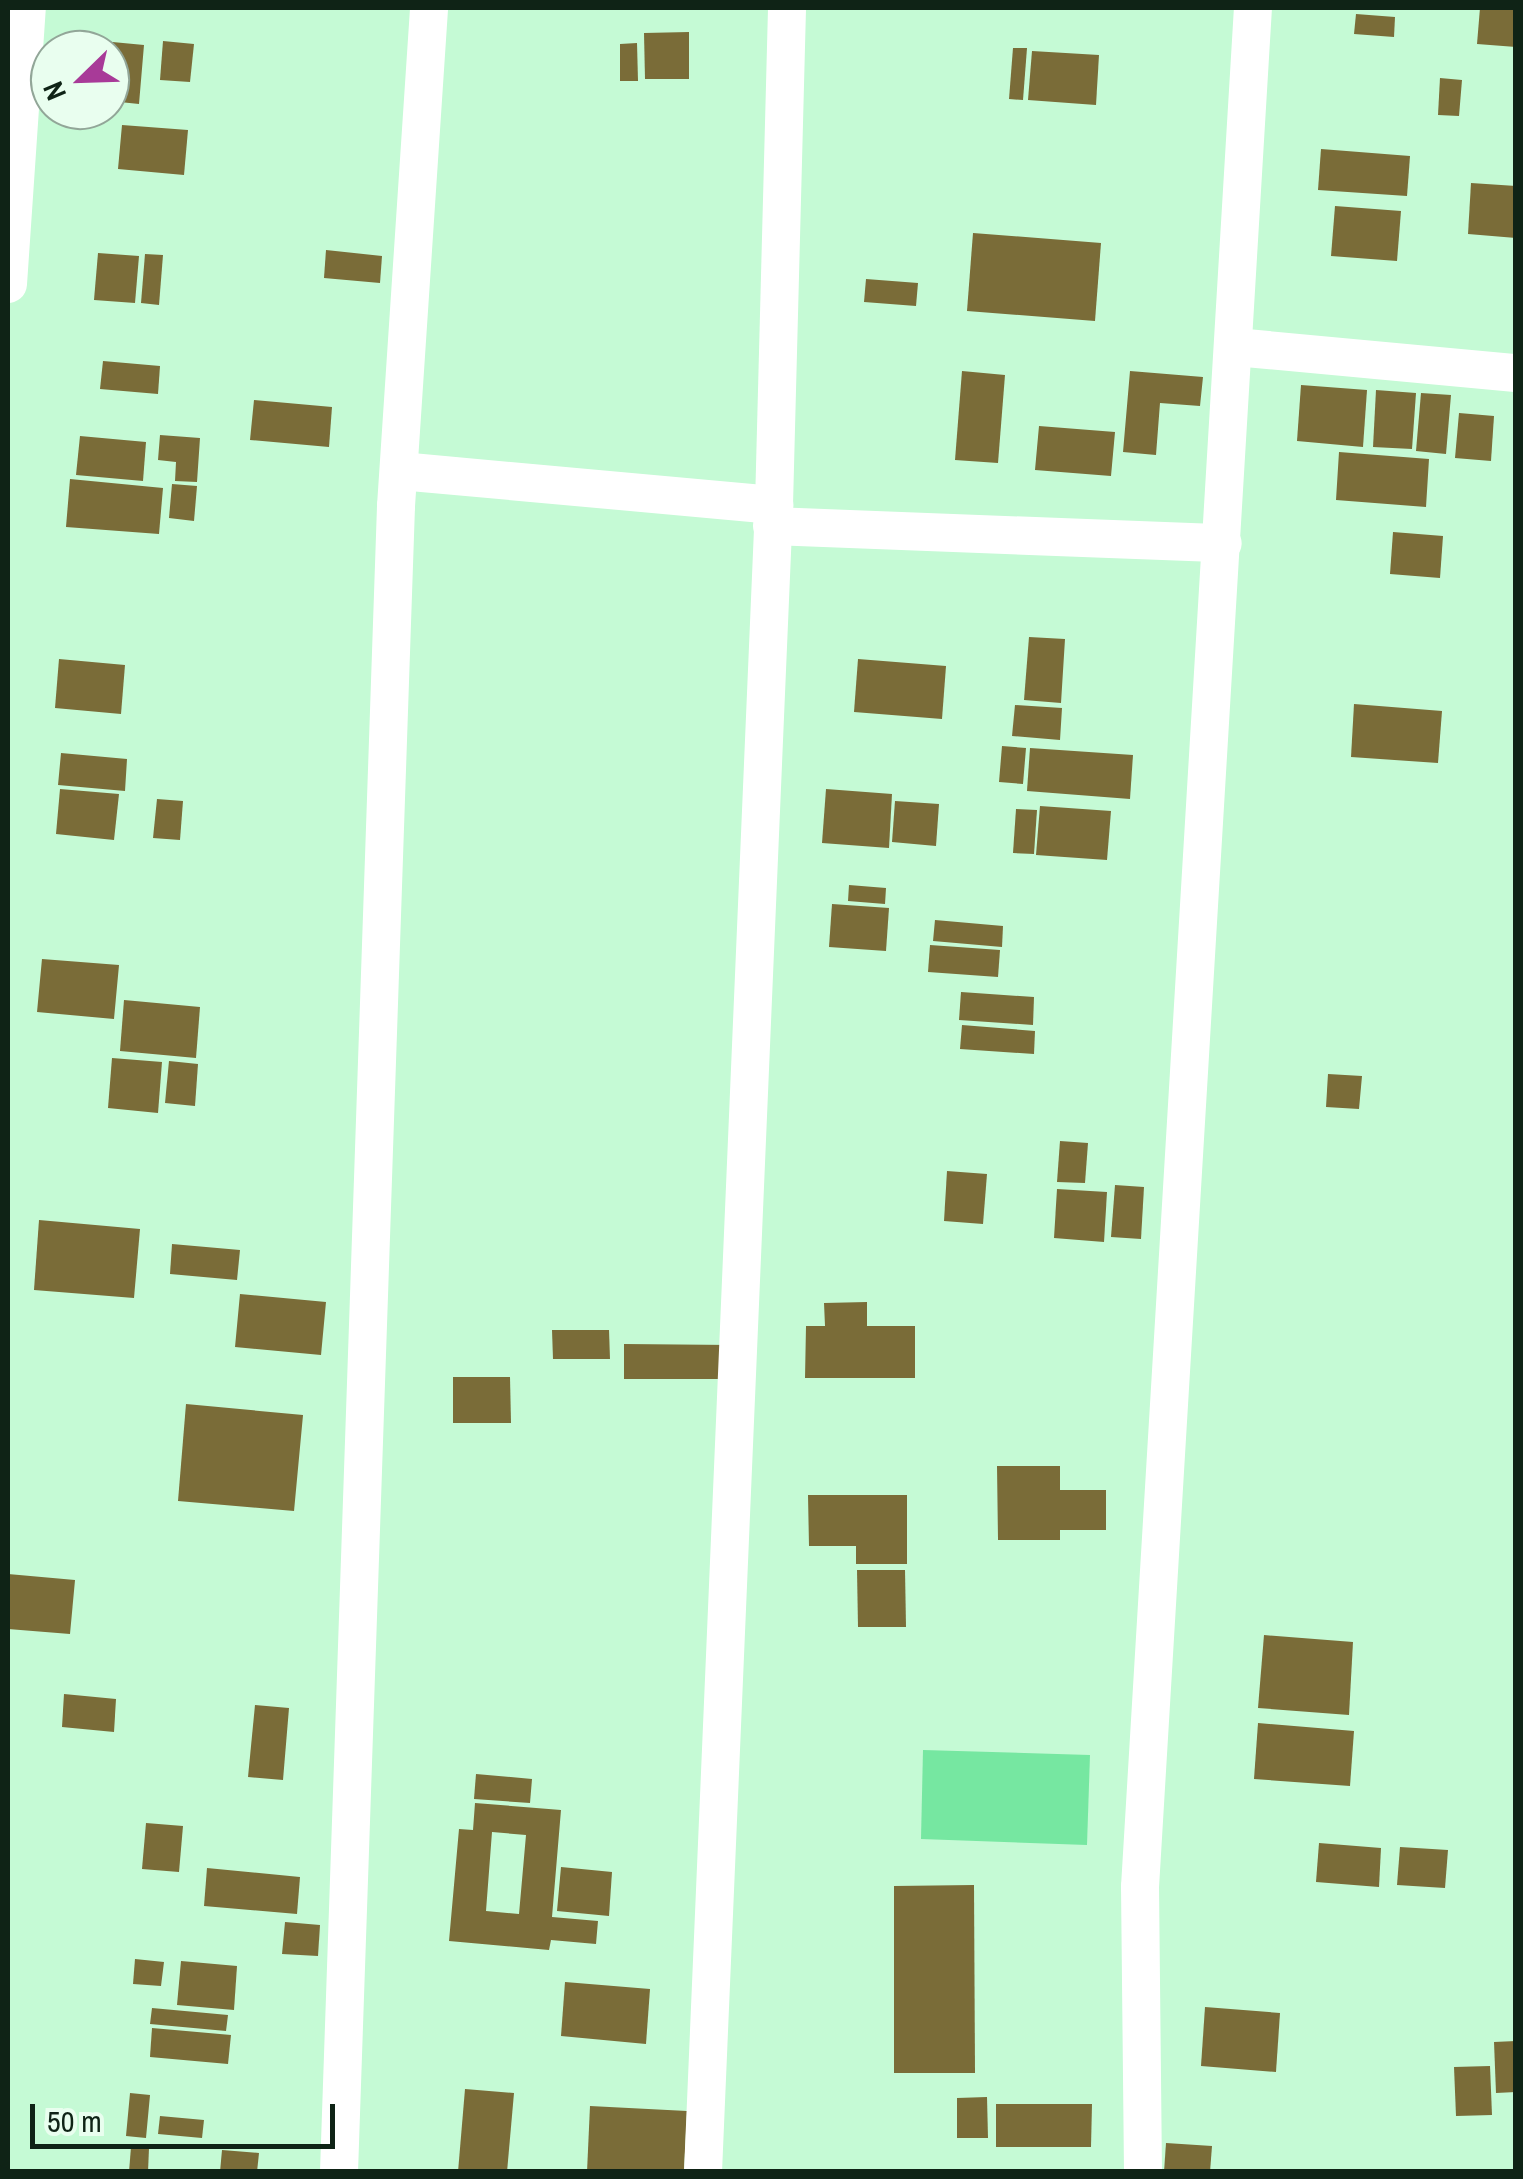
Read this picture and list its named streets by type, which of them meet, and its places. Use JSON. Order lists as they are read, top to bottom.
{
  "scale_bar": "50 m",
  "north": "bottom left"
}
